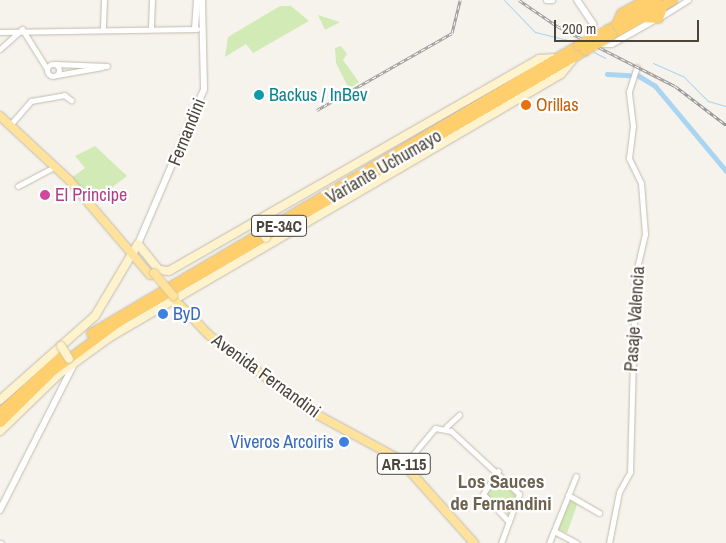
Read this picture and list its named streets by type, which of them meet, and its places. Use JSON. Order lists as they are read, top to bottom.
{
  "streets": {
    "highway": ["Variante Uchumayo", "PE-34C"],
    "main road": ["Avenida Fernandini", "AR-115"],
    "street": ["Fernandini", "Pasaje Valencia"]
  },
  "crossings": [
    ["Fernandini", "Variante Uchumayo"],
    ["Fernandini", "Avenida Fernandini"],
    ["Variante Uchumayo", "Avenida Fernandini"]
  ],
  "districts": ["Los Sauces de Fernandini"],
  "places": [
    "Backus / InBev",
    "Orillas",
    "El Principe",
    "ByD",
    "Viveros Arcoiris"
  ],
  "scale_bar": "200 m"
}
